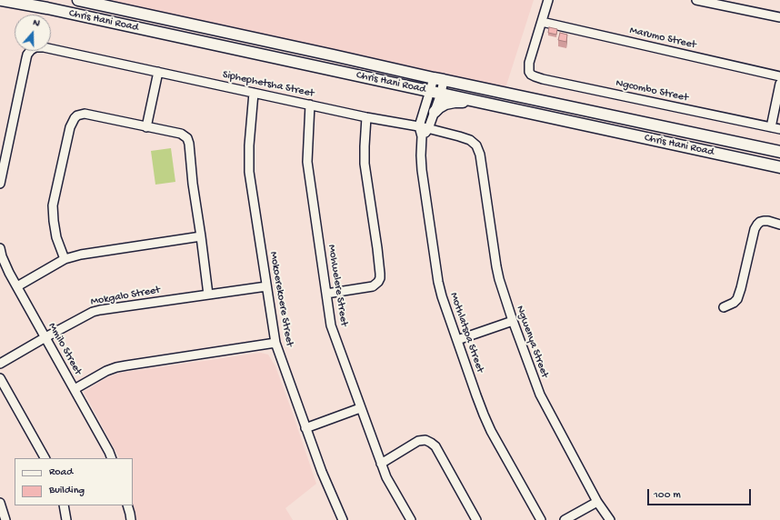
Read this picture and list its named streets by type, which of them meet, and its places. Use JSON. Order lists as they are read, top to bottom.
{
  "streets": {
    "main road": ["Chris Hani Road"],
    "street": [
      "Marumo Street",
      "Siphephetsha Street",
      "Ngcombo Street",
      "Mohwelere Street",
      "Mokgalo Street",
      "Mokoerekoere Street",
      "Mothlatsoa Street",
      "Ngwenya Street",
      "Mmilo Street"
    ]
  },
  "crossings": [
    ["Marumo Street", "Ngcombo Street"],
    ["Siphephetsha Street", "Mohwelere Street"],
    ["Siphephetsha Street", "Mokoerekoere Street"],
    ["Siphephetsha Street", "Mothlatsoa Street"],
    ["Siphephetsha Street", "Ngwenya Street"],
    ["Mokgalo Street", "Mokoerekoere Street"],
    ["Mokgalo Street", "Mmilo Street"]
  ],
  "legend": ["Road", "Building"],
  "scale_bar": "100 m",
  "north": "top"
}
